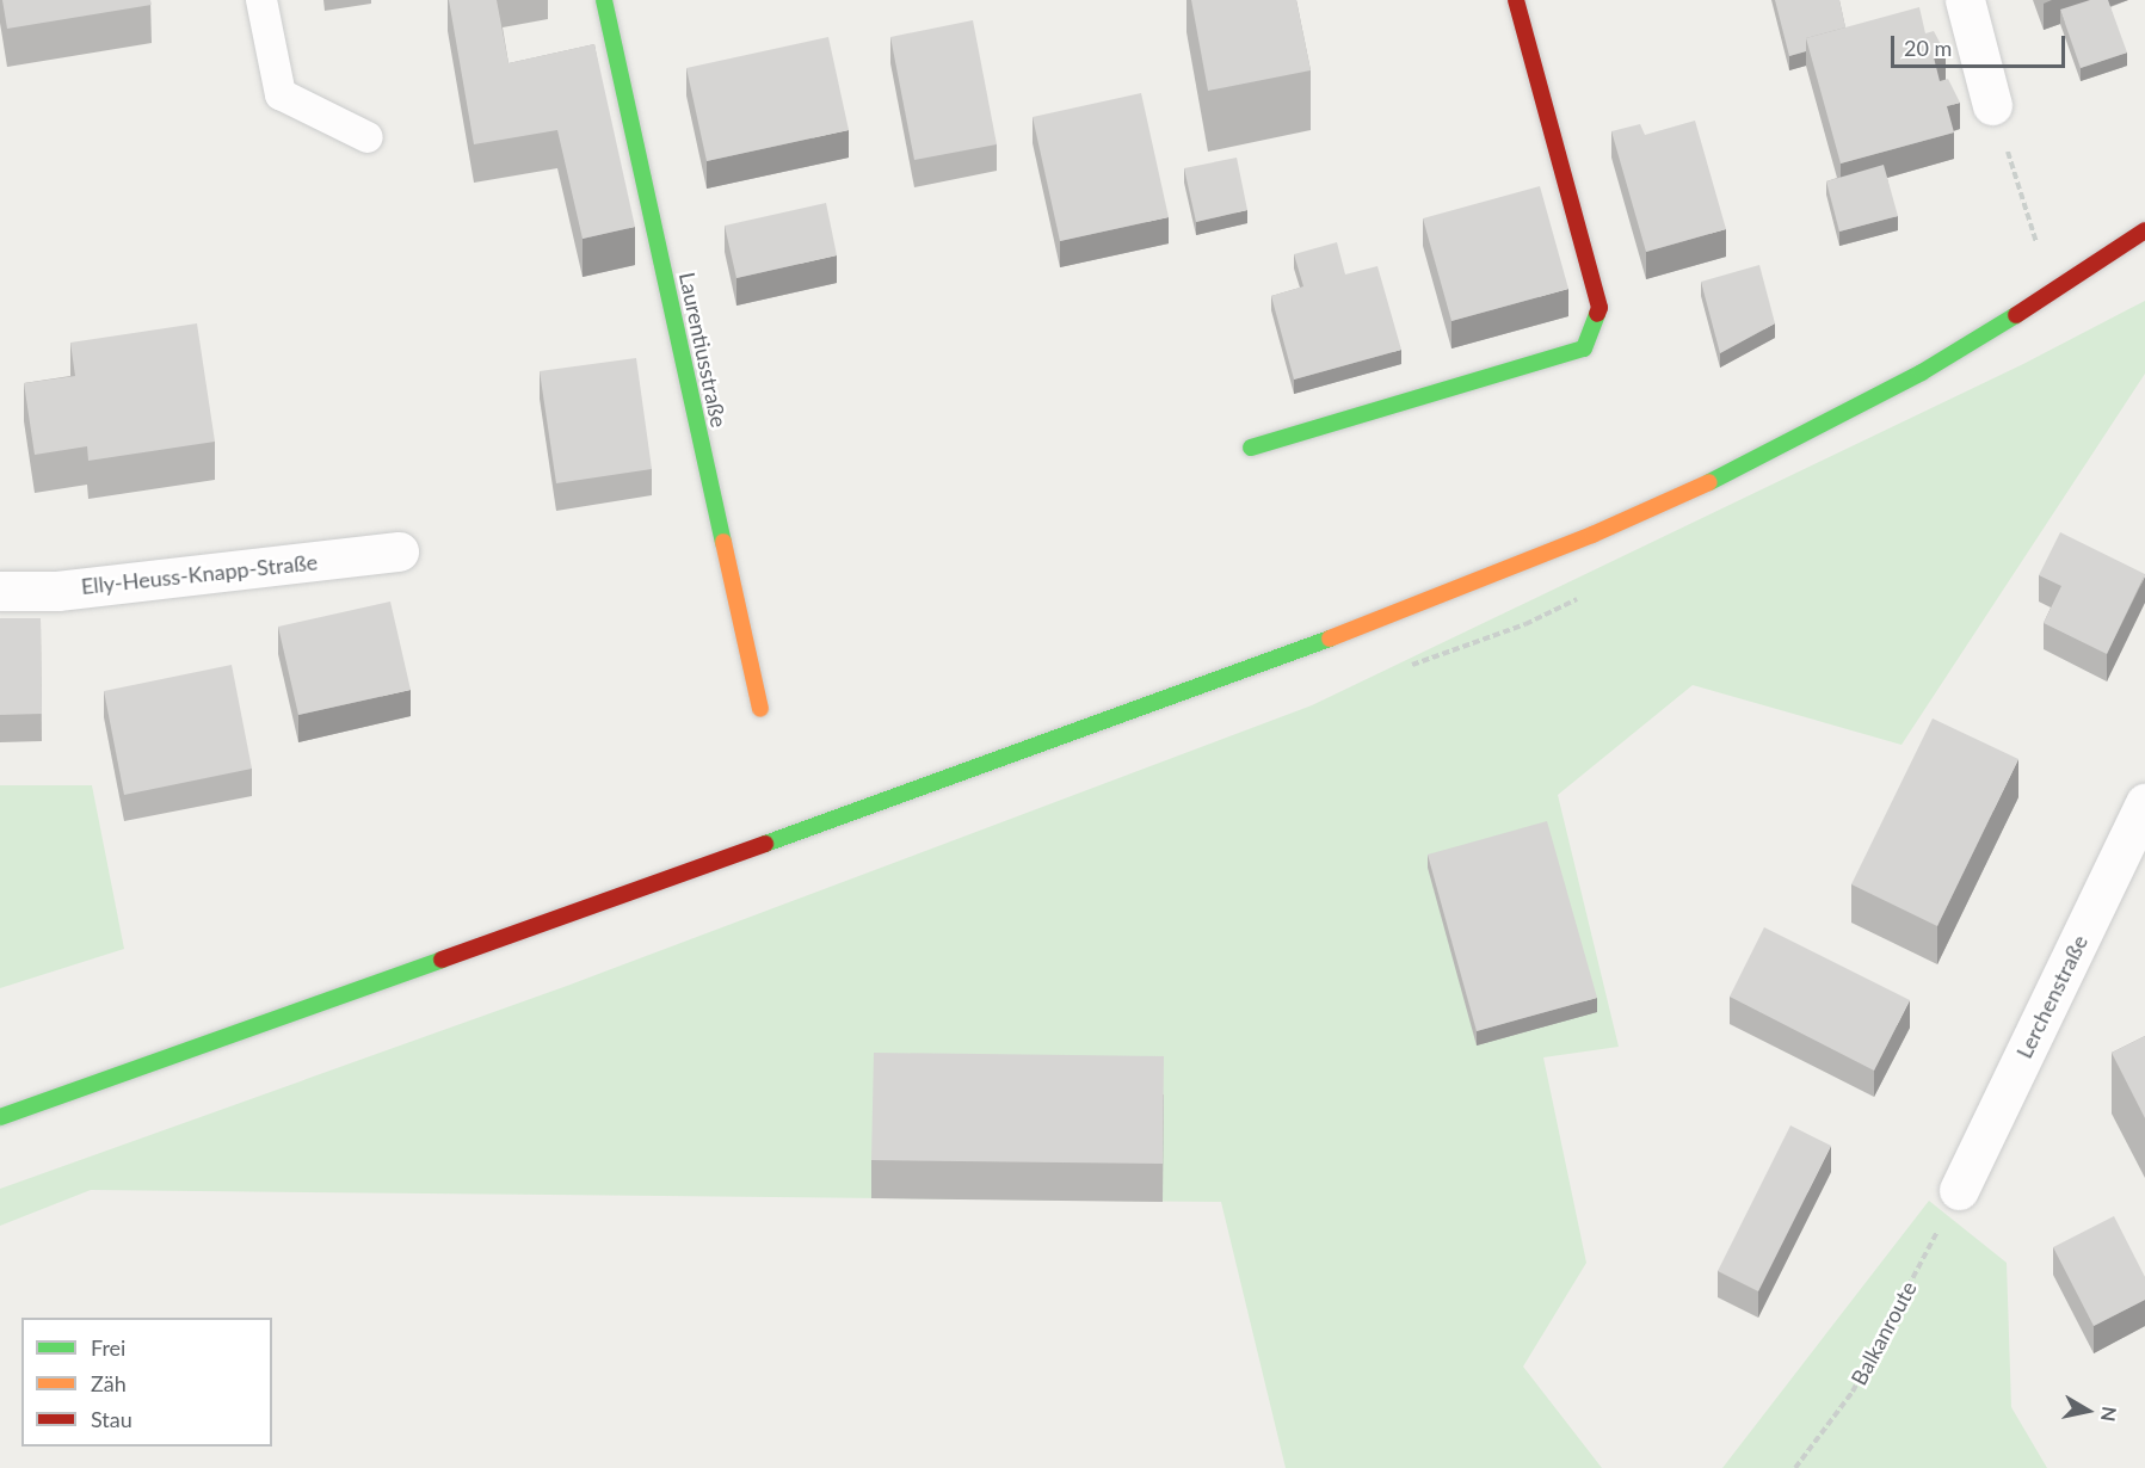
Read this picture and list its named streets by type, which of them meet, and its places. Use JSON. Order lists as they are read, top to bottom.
{
  "streets": {
    "main road": ["Laurentiusstraße"],
    "street": ["Elly-Heuss-Knapp-Straße", "Lerchenstraße"],
    "path": ["Balkanroute"]
  },
  "crossings": [
    ["Lerchenstraße", "Balkanroute"]
  ],
  "legend": ["Frei", "Zäh", "Stau"],
  "scale_bar": "20 m",
  "north": "right"
}
